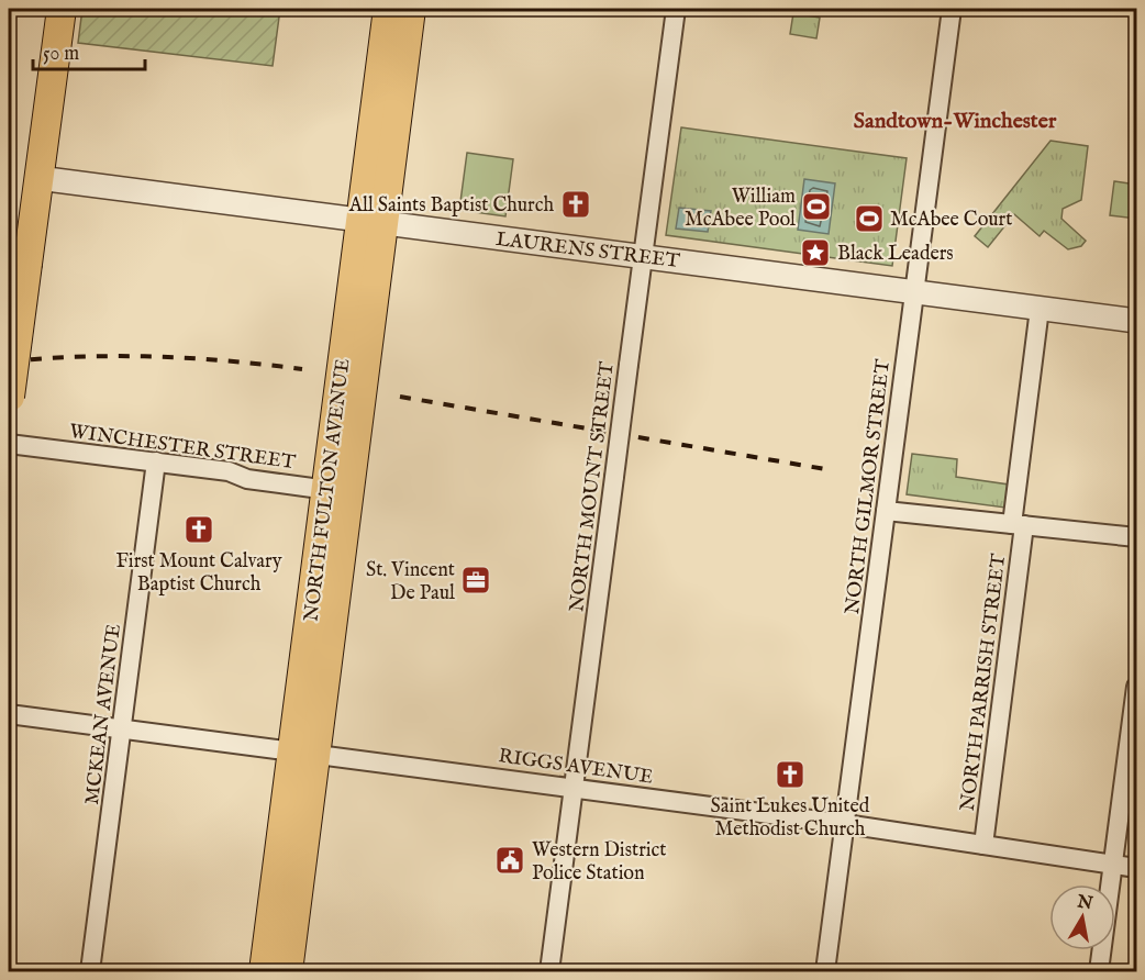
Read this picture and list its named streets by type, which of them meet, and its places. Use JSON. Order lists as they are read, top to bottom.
{
  "streets": {
    "main road": ["NORTH FULTON AVENUE"],
    "street": [
      "LAURENS STREET",
      "WINCHESTER STREET",
      "NORTH MOUNT STREET",
      "NORTH GILMOR STREET",
      "NORTH PARRISH STREET",
      "MCKEAN AVENUE",
      "RIGGS AVENUE"
    ]
  },
  "crossings": [
    ["LAURENS STREET", "NORTH MOUNT STREET"],
    ["LAURENS STREET", "NORTH GILMOR STREET"],
    ["LAURENS STREET", "NORTH FULTON AVENUE"],
    ["LAURENS STREET", "NORTH PARRISH STREET"],
    ["WINCHESTER STREET", "NORTH FULTON AVENUE"],
    ["WINCHESTER STREET", "MCKEAN AVENUE"],
    ["NORTH MOUNT STREET", "RIGGS AVENUE"],
    ["NORTH GILMOR STREET", "RIGGS AVENUE"],
    ["NORTH FULTON AVENUE", "RIGGS AVENUE"],
    ["NORTH PARRISH STREET", "RIGGS AVENUE"],
    ["MCKEAN AVENUE", "RIGGS AVENUE"]
  ],
  "districts": ["Sandtown-Winchester"],
  "places": {
    "church": ["All Saints Baptist Church", "First Mount Calvary Baptist Church", "Saint Lukes United Methodist Church"],
    "sports": ["William McAbee Pool", "McAbee Court"],
    "place": ["Black Leaders"],
    "office": ["St. Vincent De Paul"],
    "public building": ["Western District Police Station"]
  },
  "scale_bar": "50 m",
  "north": "top"
}
